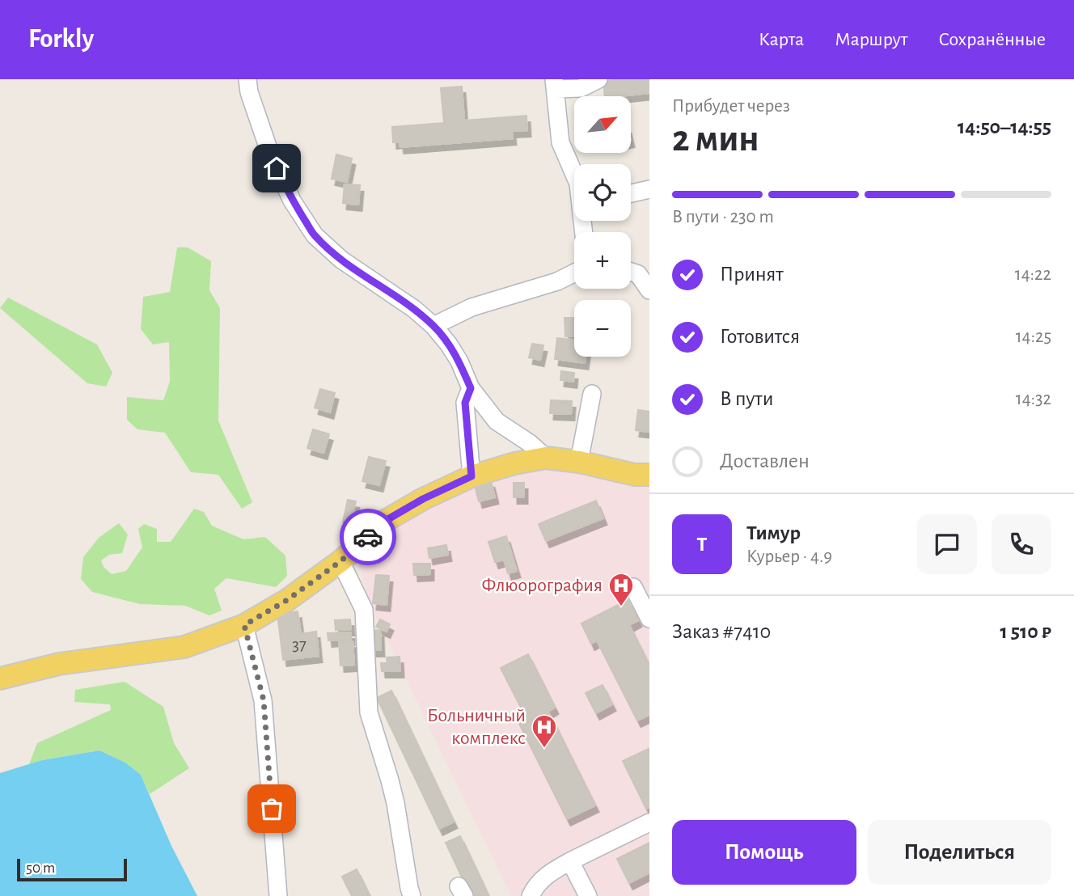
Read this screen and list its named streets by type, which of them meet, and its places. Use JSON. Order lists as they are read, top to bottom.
{
  "places": {
    "hospital": ["Флюорография", "Больничный комплекс"]
  },
  "house_numbers": ["37"],
  "scale_bar": "50 m",
  "north": "top right",
  "page": {
    "header": "Forkly",
    "nav": ["Карта", "Маршрут", "Сохранённые"],
    "heading": ["2 мин", "Прибудет через", "14:50–14:55"],
    "panel": [
      "Тимур",
      "Курьер · 4.9",
      "Заказ #7410",
      "1 510 ₽"
    ],
    "map_buttons": ["+", "−"],
    "bar": "В пути · 230 m",
    "list": [
      ["Принят", "14:22"],
      ["Готовится", "14:25"],
      ["В пути", "14:32"],
      "Доставлен"
    ],
    "round": "Т",
    "buttons": ["Помощь", "Поделиться"],
    "scale": "50 m"
  }
}
